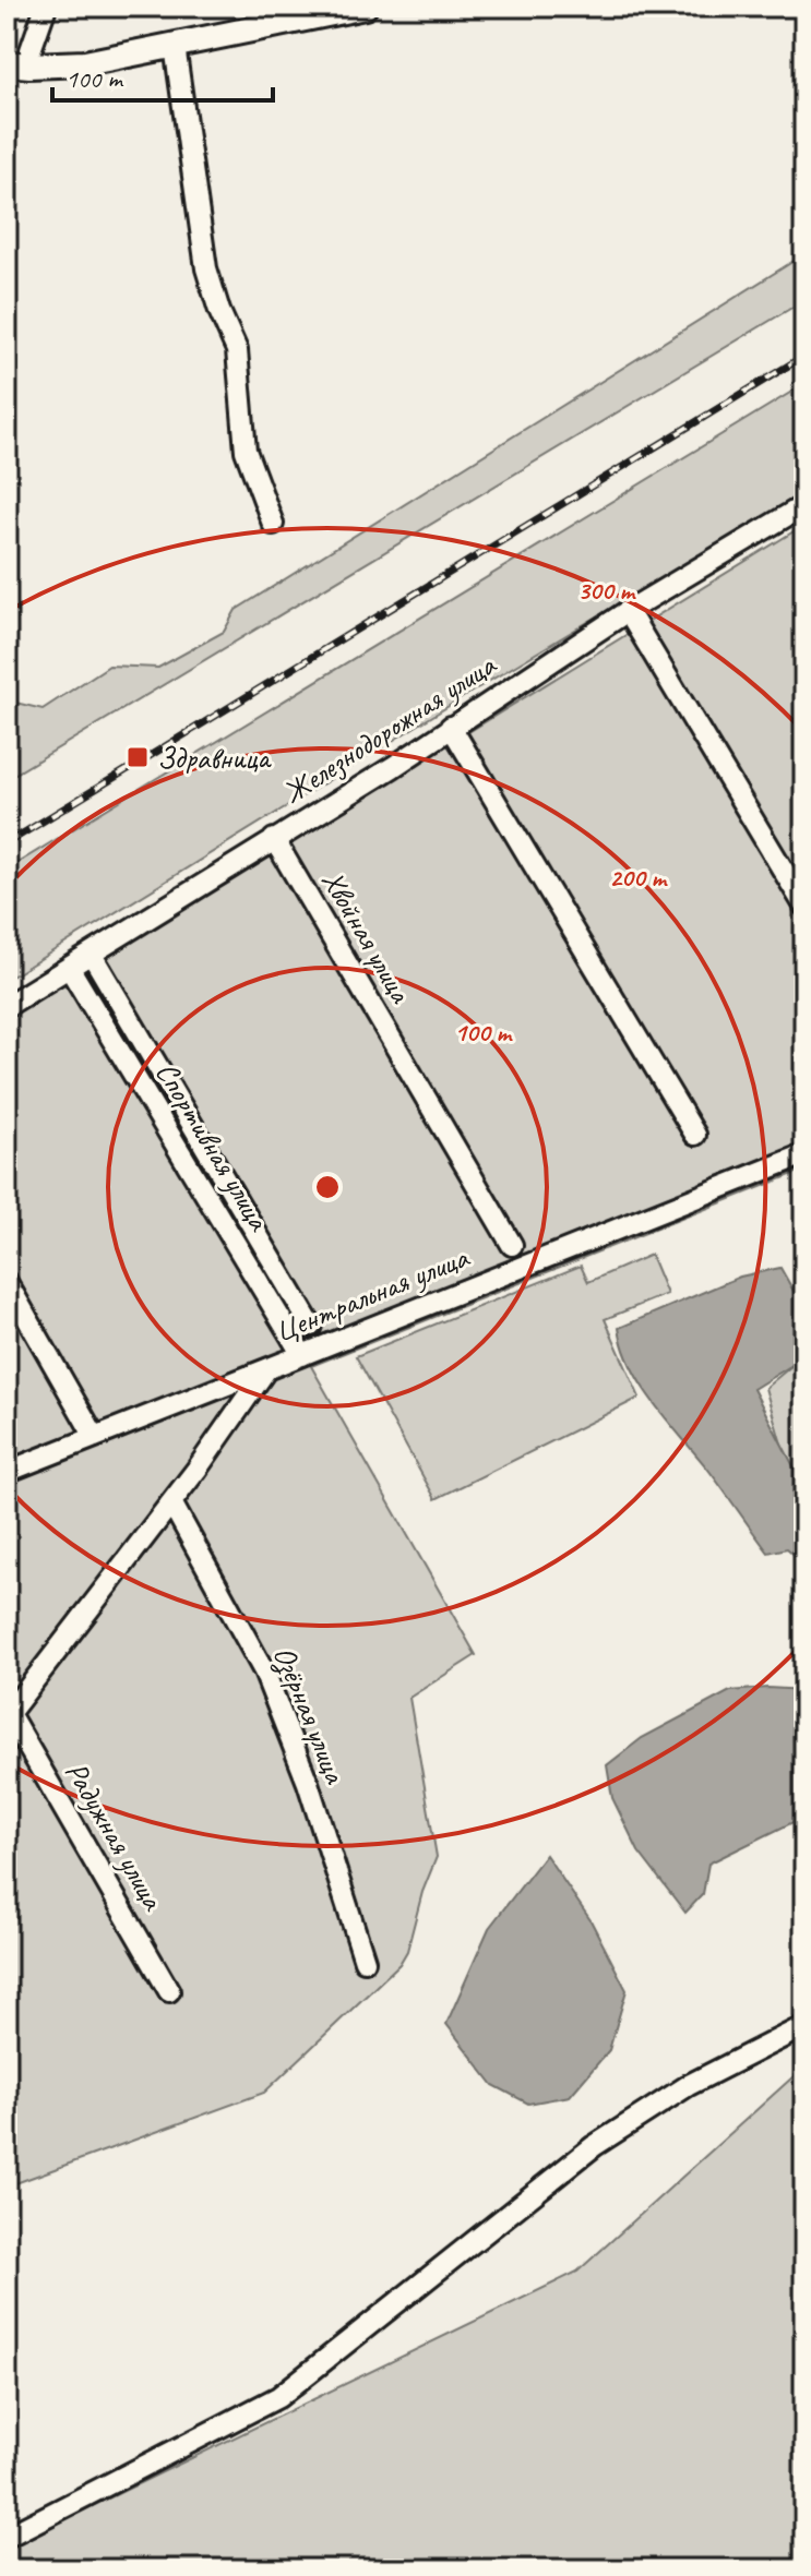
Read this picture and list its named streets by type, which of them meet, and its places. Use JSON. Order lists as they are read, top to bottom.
{
  "streets": {
    "street": [
      "Железнодорожная улица",
      "Хвойная улица",
      "Спортивная улица",
      "Центральная улица",
      "Озёрная улица",
      "Радужная улица"
    ]
  },
  "crossings": [
    ["Железнодорожная улица", "Хвойная улица"],
    ["Железнодорожная улица", "Спортивная улица"],
    ["Спортивная улица", "Центральная улица"],
    ["Центральная улица", "Озёрная улица"],
    ["Центральная улица", "Радужная улица"]
  ],
  "places": {
    "transit": ["Здравница"]
  },
  "scale_bar": "100 m",
  "rings": ["300 m", "200 m", "100 m"]
}
